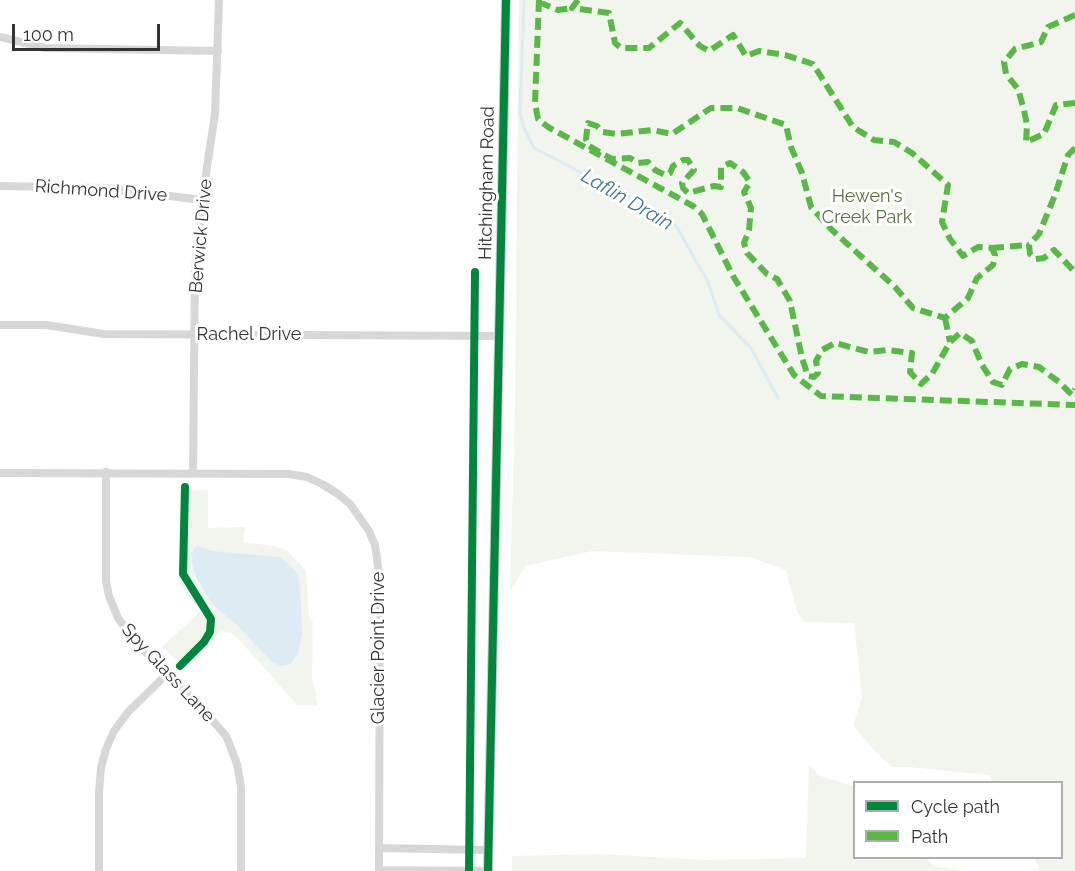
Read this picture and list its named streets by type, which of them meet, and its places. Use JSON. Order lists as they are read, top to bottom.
{
  "streets": {
    "street": [
      "Hitchingham Road",
      "Richmond Drive",
      "Berwick Drive",
      "Rachel Drive",
      "Glacier Point Drive",
      "Spy Glass Lane"
    ]
  },
  "crossings": [
    ["Hitchingham Road", "Rachel Drive"],
    ["Richmond Drive", "Berwick Drive"],
    ["Berwick Drive", "Rachel Drive"],
    ["Berwick Drive", "Glacier Point Drive"],
    ["Glacier Point Drive", "Spy Glass Lane"]
  ],
  "water": ["Laflin Drain"],
  "parks": ["Hewen's Creek Park"],
  "legend": ["Cycle path", "Path"],
  "scale_bar": "100 m"
}
